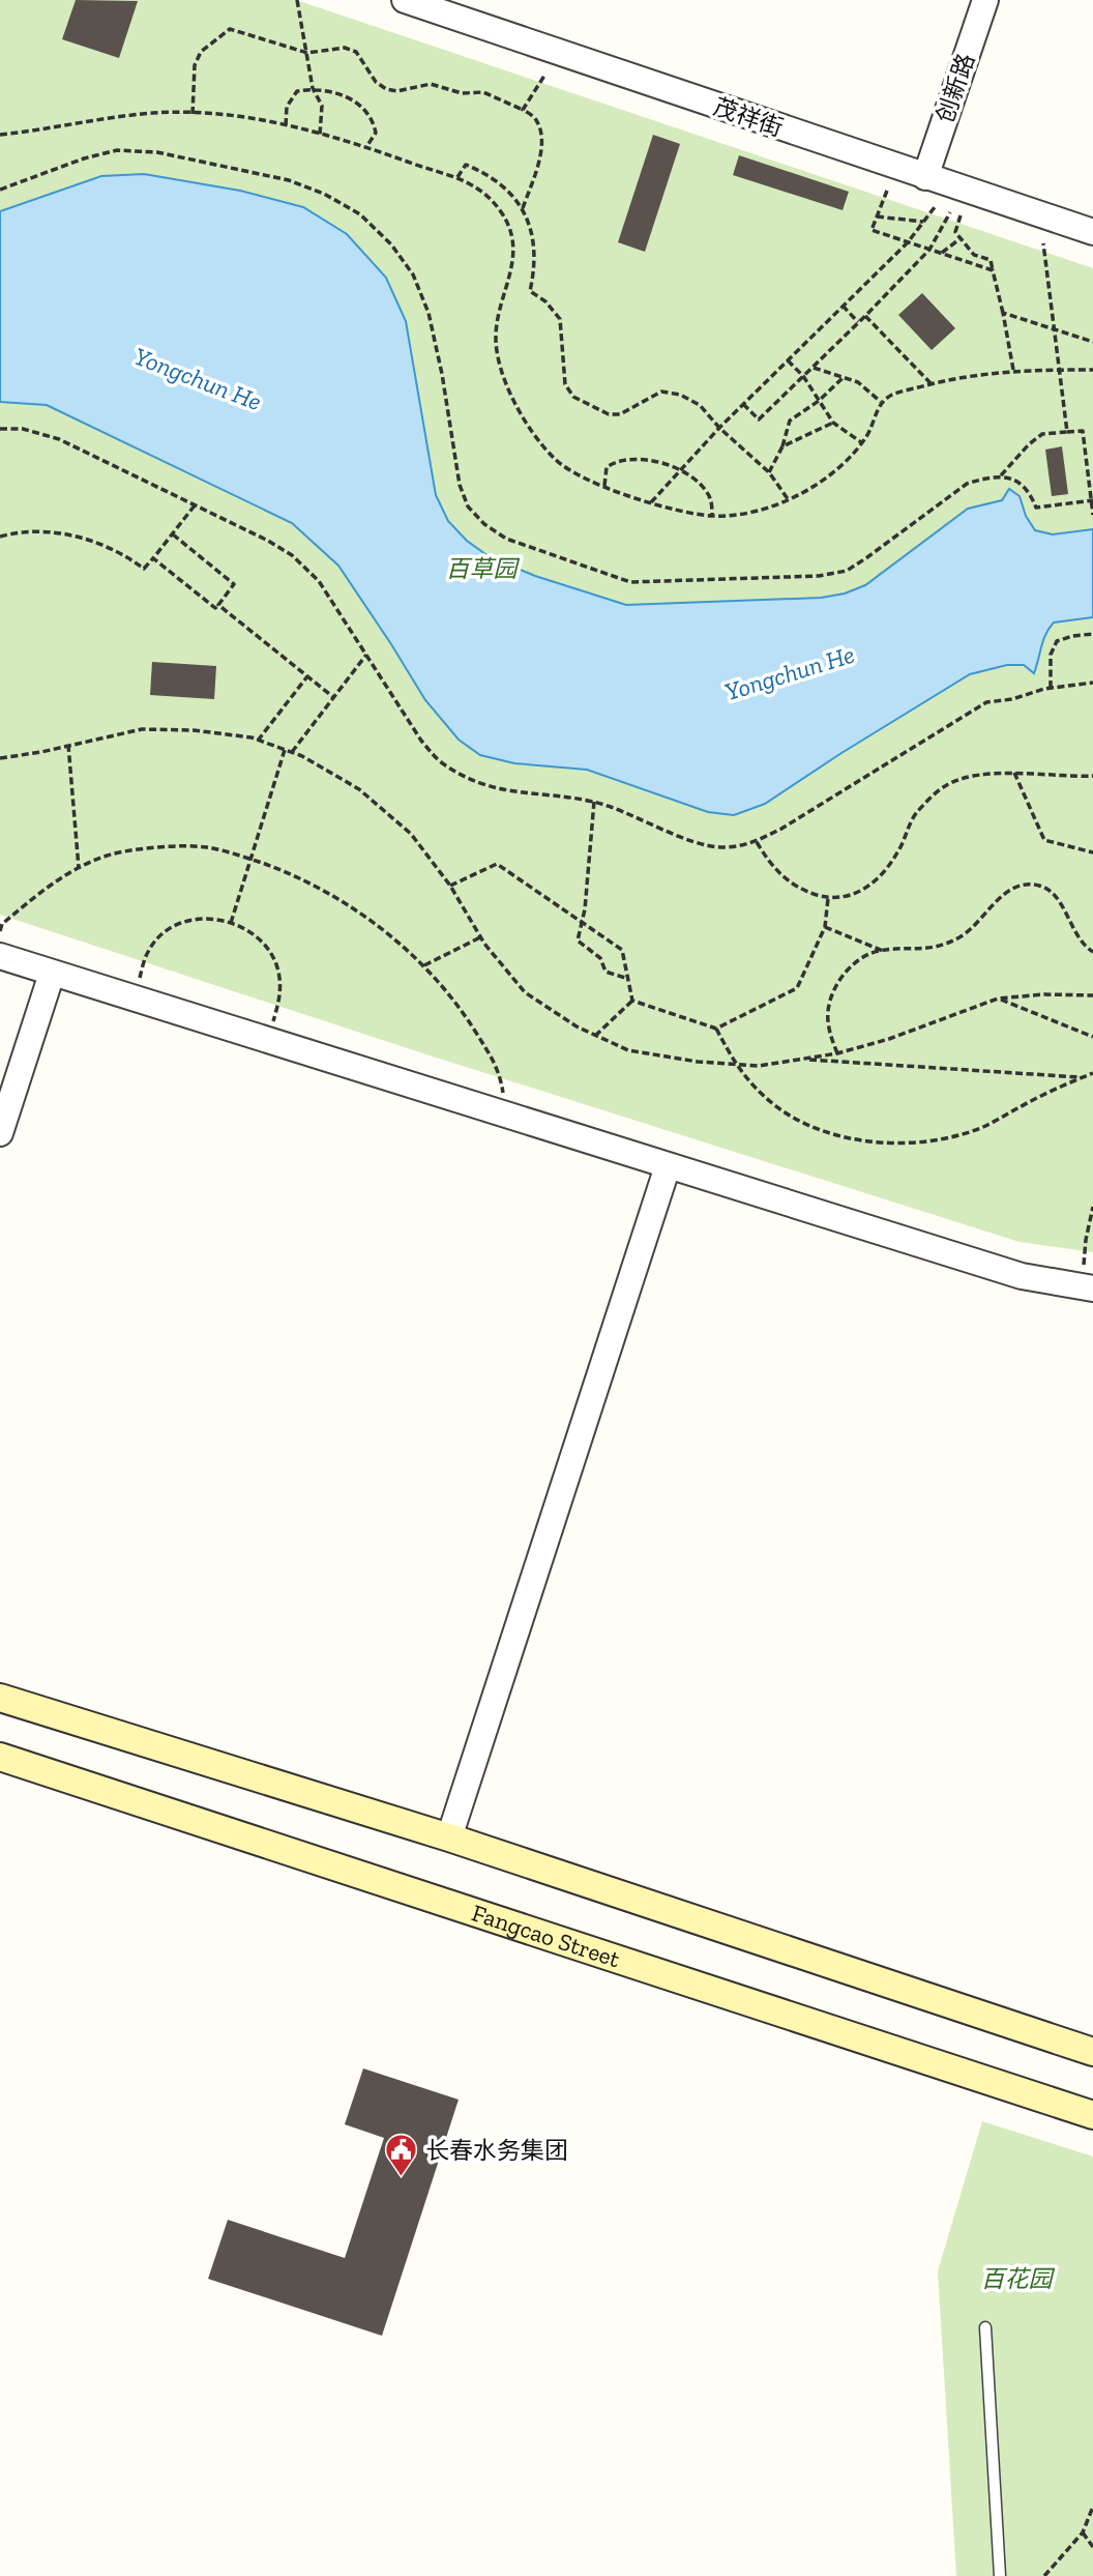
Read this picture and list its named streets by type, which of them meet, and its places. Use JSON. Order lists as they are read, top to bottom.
{
  "streets": {
    "main road": ["Fangcao Street"],
    "street": ["创新路", "茂祥街"]
  },
  "crossings": [
    ["创新路", "茂祥街"]
  ],
  "water": ["Yongchun He"],
  "parks": ["百草园", "百花园"],
  "places": {
    "public building": ["长春水务集团"]
  }
}
